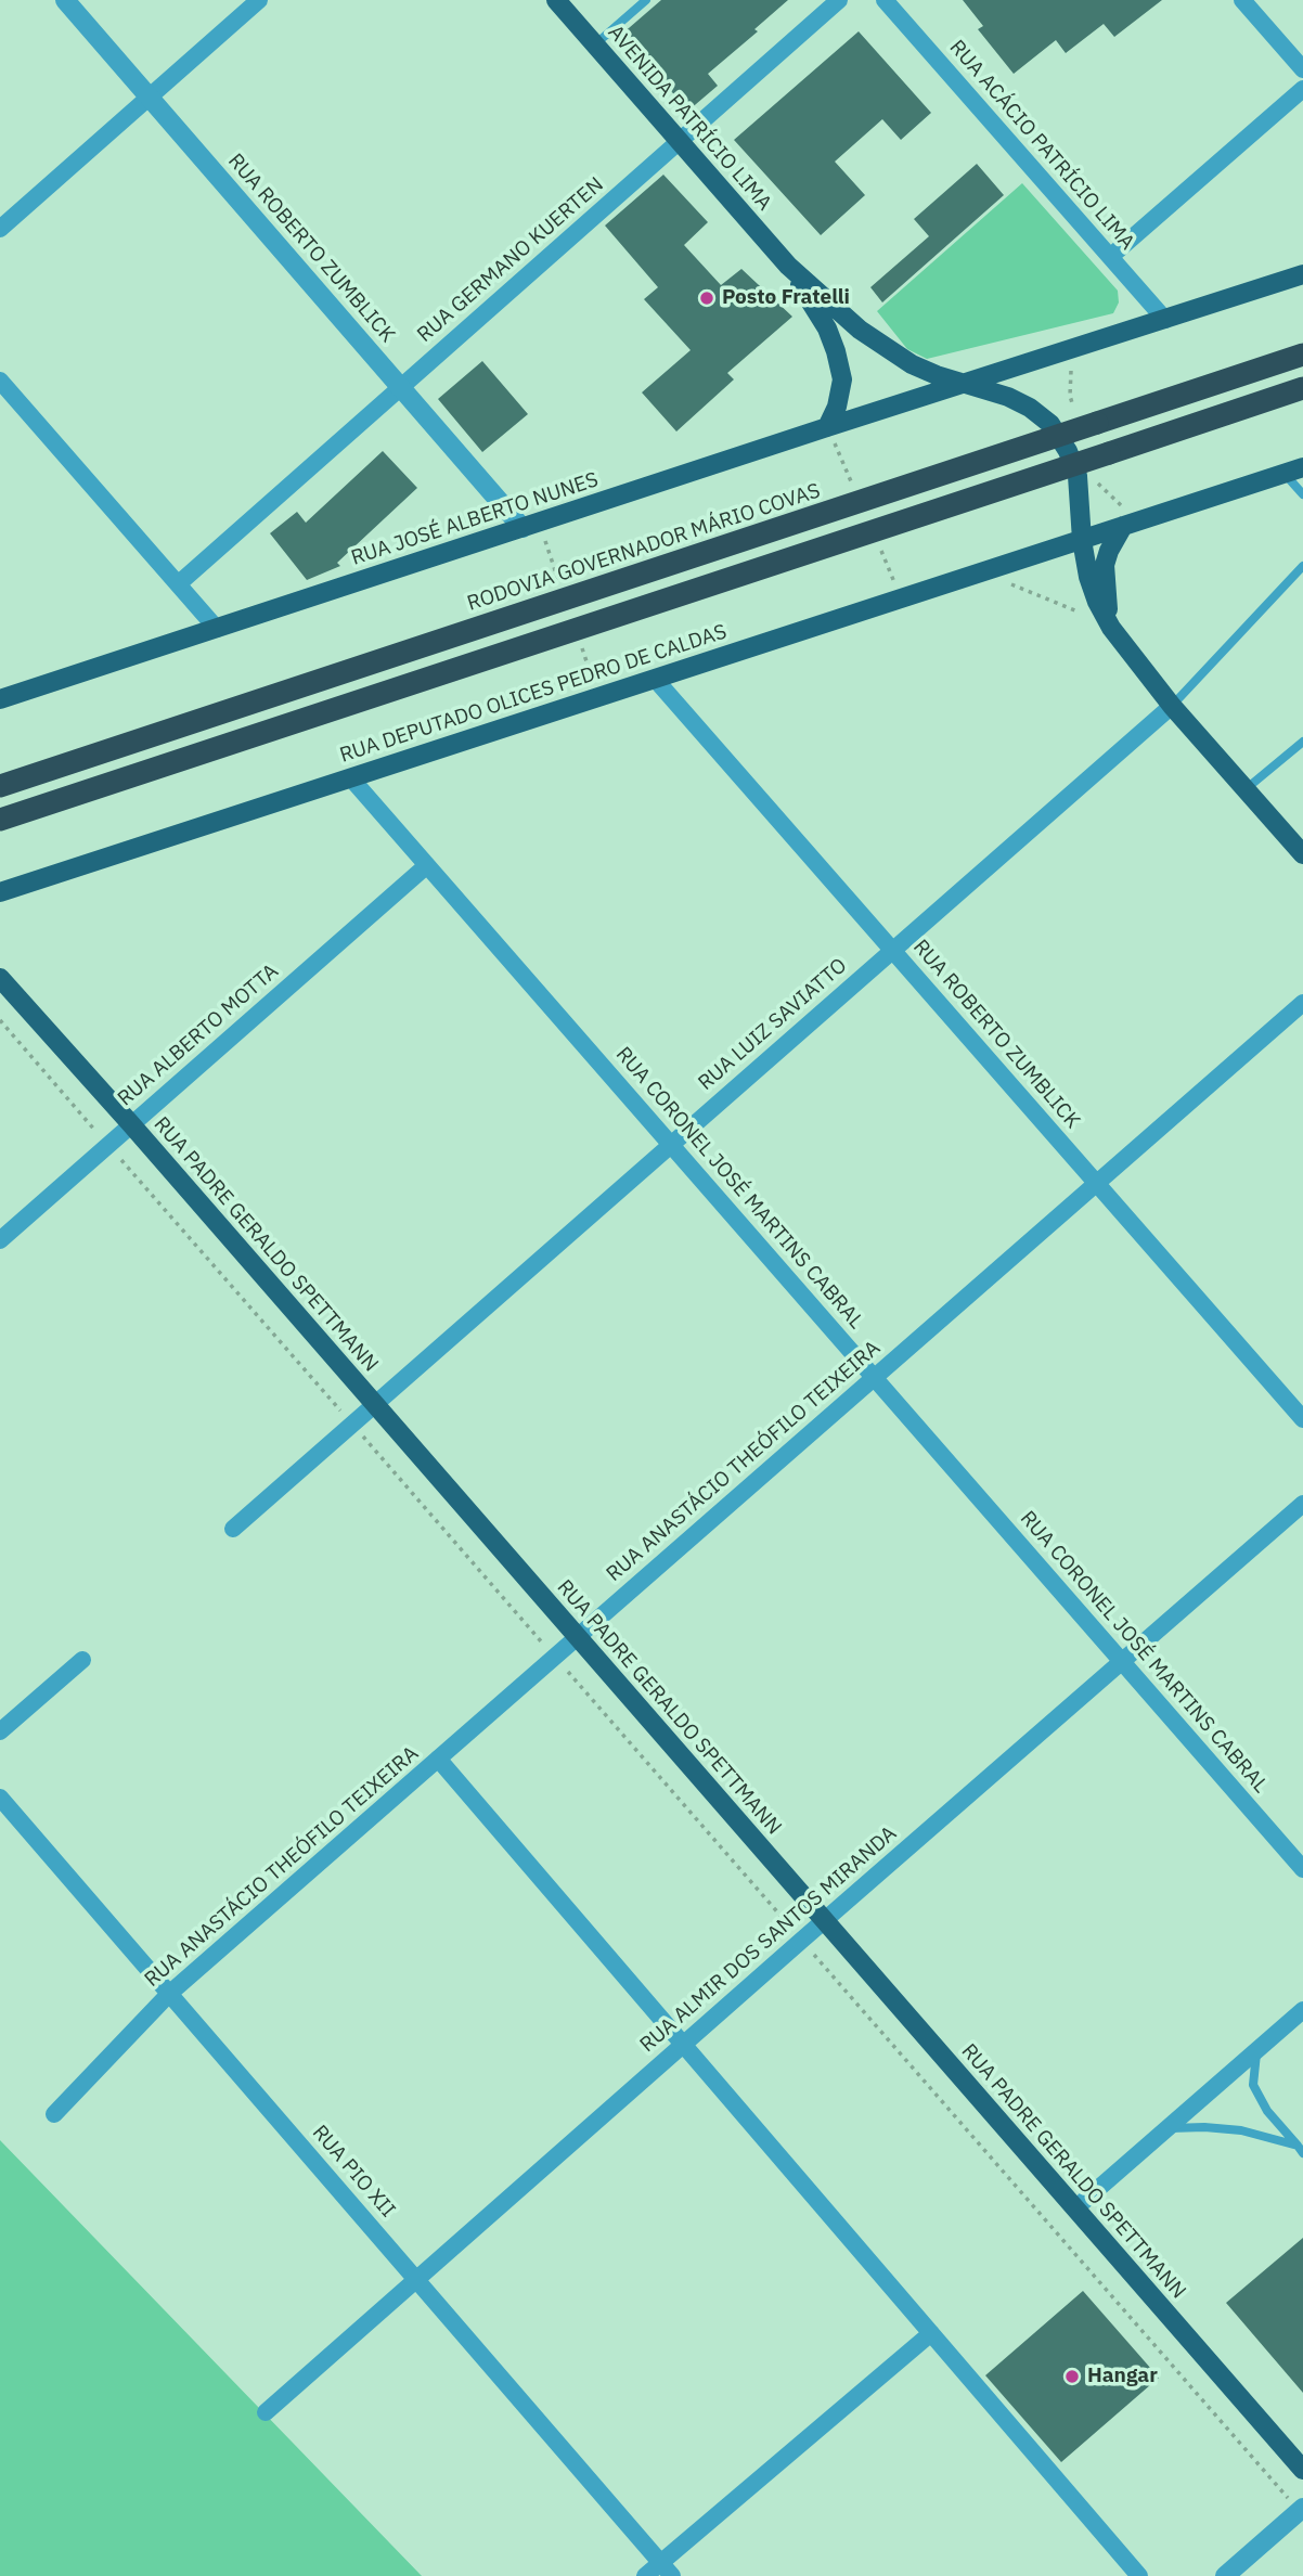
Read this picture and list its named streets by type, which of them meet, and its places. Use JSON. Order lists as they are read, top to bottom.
{
  "streets": {
    "highway": ["RODOVIA GOVERNADOR MÁRIO COVAS"],
    "main road": [
      "AVENIDA PATRÍCIO LIMA",
      "RUA JOSÉ ALBERTO NUNES",
      "RUA DEPUTADO OLICES PEDRO DE CALDAS",
      "RUA PADRE GERALDO SPETTMANN"
    ],
    "street": [
      "RUA ACÁCIO PATRÍCIO LIMA",
      "RUA ROBERTO ZUMBLICK",
      "RUA GERMANO KUERTEN",
      "RUA LUIZ SAVIATTO",
      "RUA ALBERTO MOTTA",
      "RUA CORONEL JOSÉ MARTINS CABRAL",
      "RUA ANASTÁCIO THEÓFILO TEIXEIRA",
      "RUA ALMIR DOS SANTOS MIRANDA",
      "RUA PIO XII"
    ]
  },
  "crossings": [
    ["AVENIDA PATRÍCIO LIMA", "RUA GERMANO KUERTEN"],
    ["AVENIDA PATRÍCIO LIMA", "RUA JOSÉ ALBERTO NUNES"],
    ["AVENIDA PATRÍCIO LIMA", "RUA DEPUTADO OLICES PEDRO DE CALDAS"],
    ["AVENIDA PATRÍCIO LIMA", "RUA LUIZ SAVIATTO"],
    ["RUA ACÁCIO PATRÍCIO LIMA", "RUA JOSÉ ALBERTO NUNES"],
    ["RUA ROBERTO ZUMBLICK", "RUA GERMANO KUERTEN"],
    ["RUA ROBERTO ZUMBLICK", "RUA JOSÉ ALBERTO NUNES"],
    ["RUA ROBERTO ZUMBLICK", "RUA DEPUTADO OLICES PEDRO DE CALDAS"],
    ["RUA ROBERTO ZUMBLICK", "RUA LUIZ SAVIATTO"],
    ["RUA ROBERTO ZUMBLICK", "RUA ANASTÁCIO THEÓFILO TEIXEIRA"],
    ["RUA DEPUTADO OLICES PEDRO DE CALDAS", "RUA CORONEL JOSÉ MARTINS CABRAL"],
    ["RUA LUIZ SAVIATTO", "RUA CORONEL JOSÉ MARTINS CABRAL"],
    ["RUA LUIZ SAVIATTO", "RUA PADRE GERALDO SPETTMANN"],
    ["RUA ALBERTO MOTTA", "RUA CORONEL JOSÉ MARTINS CABRAL"],
    ["RUA ALBERTO MOTTA", "RUA PADRE GERALDO SPETTMANN"],
    ["RUA CORONEL JOSÉ MARTINS CABRAL", "RUA ANASTÁCIO THEÓFILO TEIXEIRA"],
    ["RUA CORONEL JOSÉ MARTINS CABRAL", "RUA ALMIR DOS SANTOS MIRANDA"],
    ["RUA PADRE GERALDO SPETTMANN", "RUA ANASTÁCIO THEÓFILO TEIXEIRA"],
    ["RUA PADRE GERALDO SPETTMANN", "RUA ALMIR DOS SANTOS MIRANDA"],
    ["RUA ANASTÁCIO THEÓFILO TEIXEIRA", "RUA PIO XII"],
    ["RUA ALMIR DOS SANTOS MIRANDA", "RUA PIO XII"]
  ],
  "places": ["Posto Fratelli", "Hangar"]
}
